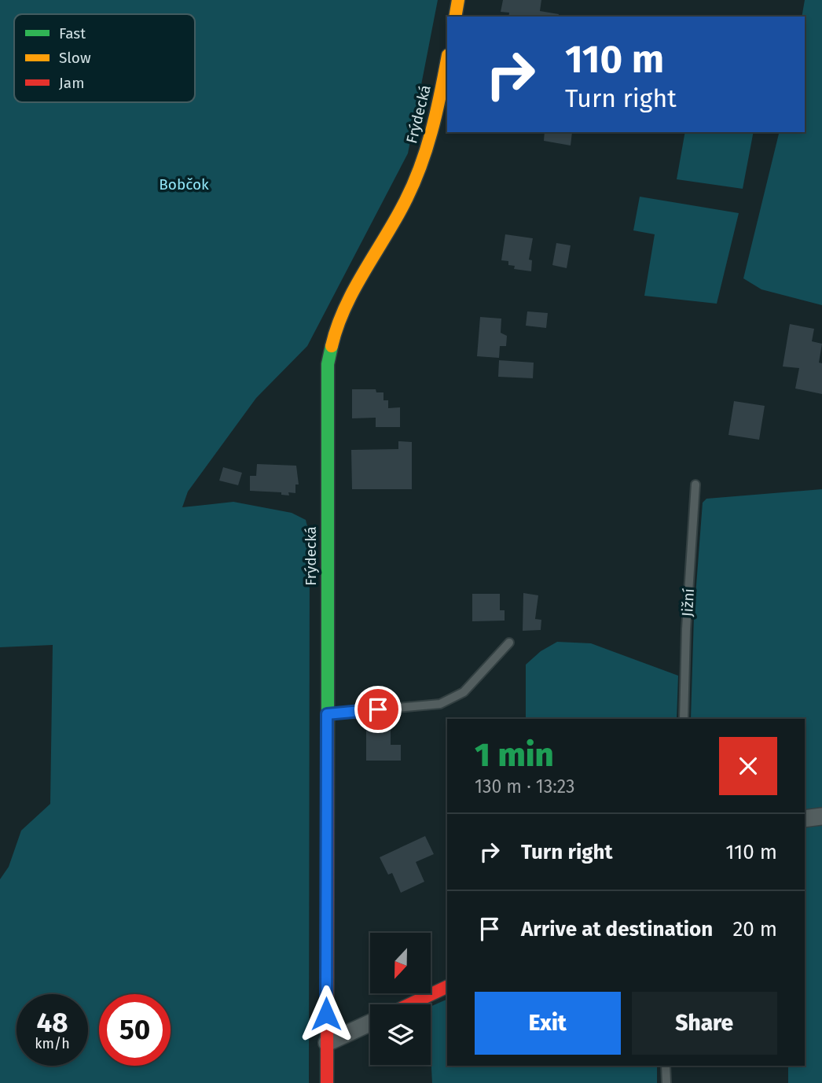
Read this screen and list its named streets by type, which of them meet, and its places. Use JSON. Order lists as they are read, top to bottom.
{
  "streets": {
    "main road": ["Frýdecká"],
    "lane": ["Jižní"]
  },
  "parks": ["Bobčok"],
  "legend": ["Fast", "Slow", "Jam"],
  "north": "bottom",
  "page": {
    "turn": ["110 m", "Turn right"],
    "heading": ["1 min", "130 m · 13:23"],
    "list": [
      {
        "name": "Turn right",
        "value": "110 m"
      },
      {
        "name": "Arrive at destination",
        "value": "20 m"
      }
    ],
    "buttons": ["Exit", "Share"],
    "speed": "48 km/h",
    "limit": "50"
  }
}
